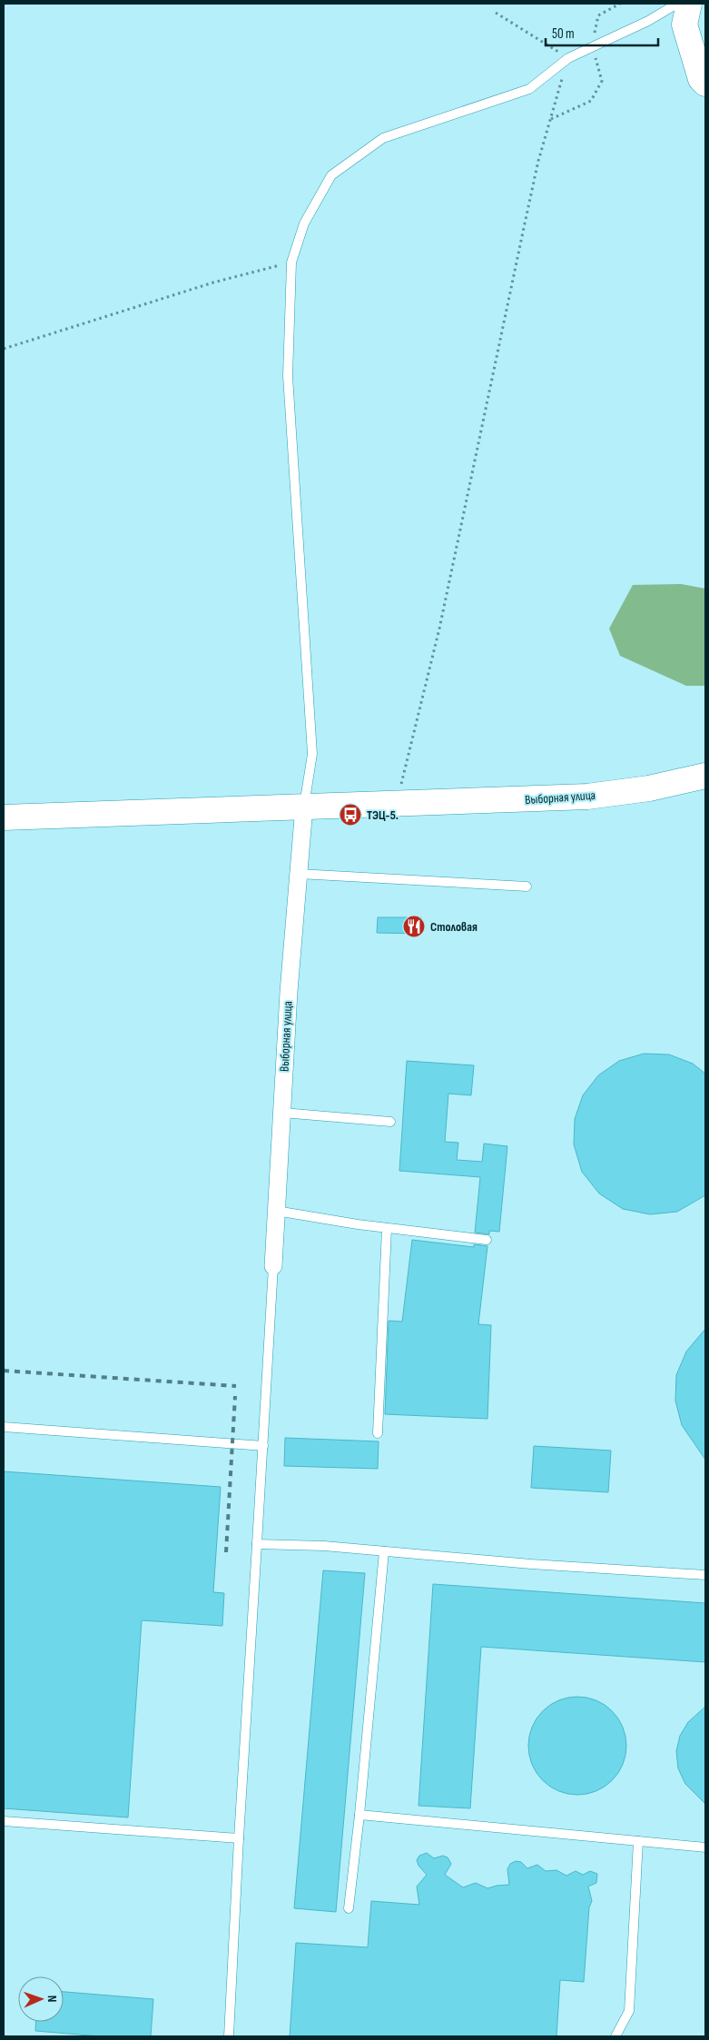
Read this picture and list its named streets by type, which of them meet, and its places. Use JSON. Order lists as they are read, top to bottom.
{
  "streets": {
    "main road": ["Выборная улица"]
  },
  "places": {
    "bus stop": ["ТЭЦ-5."],
    "restaurant": ["Столовая"]
  },
  "scale_bar": "50 m",
  "north": "right"
}
